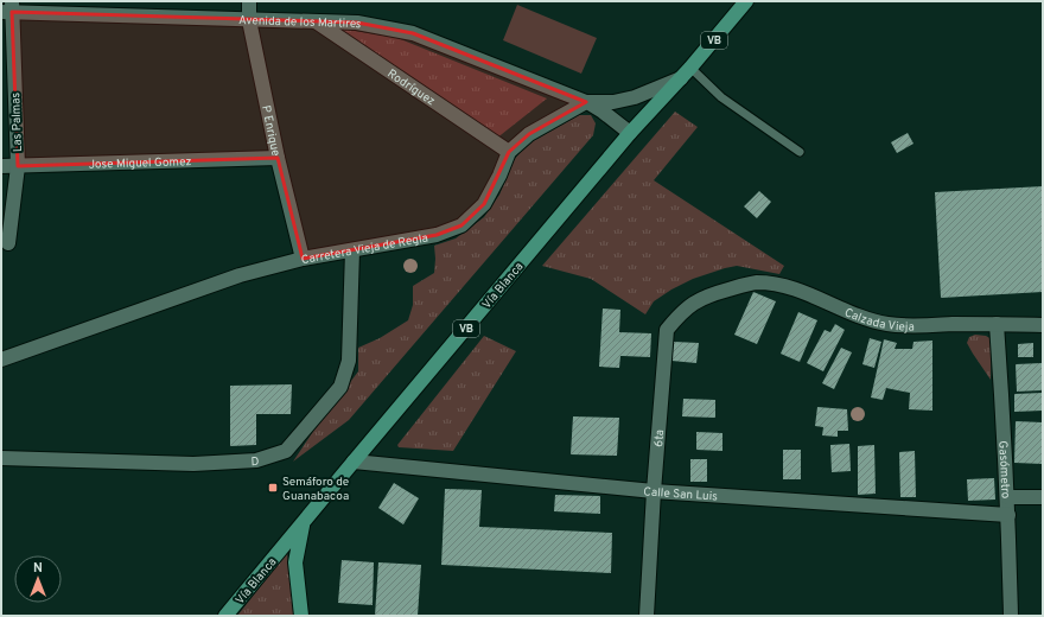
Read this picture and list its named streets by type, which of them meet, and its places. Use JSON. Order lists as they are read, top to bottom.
{
  "streets": {
    "main road": ["VB", "Vía Blanca"],
    "street": [
      "Avenida de los Martires",
      "Rodríguez",
      "Las Palmas",
      "P Enrique",
      "Jose Miguel Gomez",
      "Carretera Vieja de Regla",
      "Calzada Vieja",
      "6ta",
      "D",
      "Gasómetro",
      "Calle San Luis"
    ]
  },
  "crossings": [
    ["Avenida de los Martires", "Rodríguez"],
    ["Avenida de los Martires", "Las Palmas"],
    ["Avenida de los Martires", "P Enrique"],
    ["Avenida de los Martires", "Carretera Vieja de Regla"],
    ["Rodríguez", "Carretera Vieja de Regla"],
    ["Las Palmas", "Jose Miguel Gomez"],
    ["P Enrique", "Jose Miguel Gomez"],
    ["P Enrique", "Carretera Vieja de Regla"],
    ["Carretera Vieja de Regla", "Vía Blanca"],
    ["Carretera Vieja de Regla", "D"],
    ["Vía Blanca", "Calle San Luis"],
    ["Calzada Vieja", "6ta"],
    ["Calzada Vieja", "Gasómetro"],
    ["6ta", "Calle San Luis"],
    ["Gasómetro", "Calle San Luis"]
  ],
  "places": {
    "transit": ["Semáforo de Guanabacoa"]
  },
  "north": "top"
}
